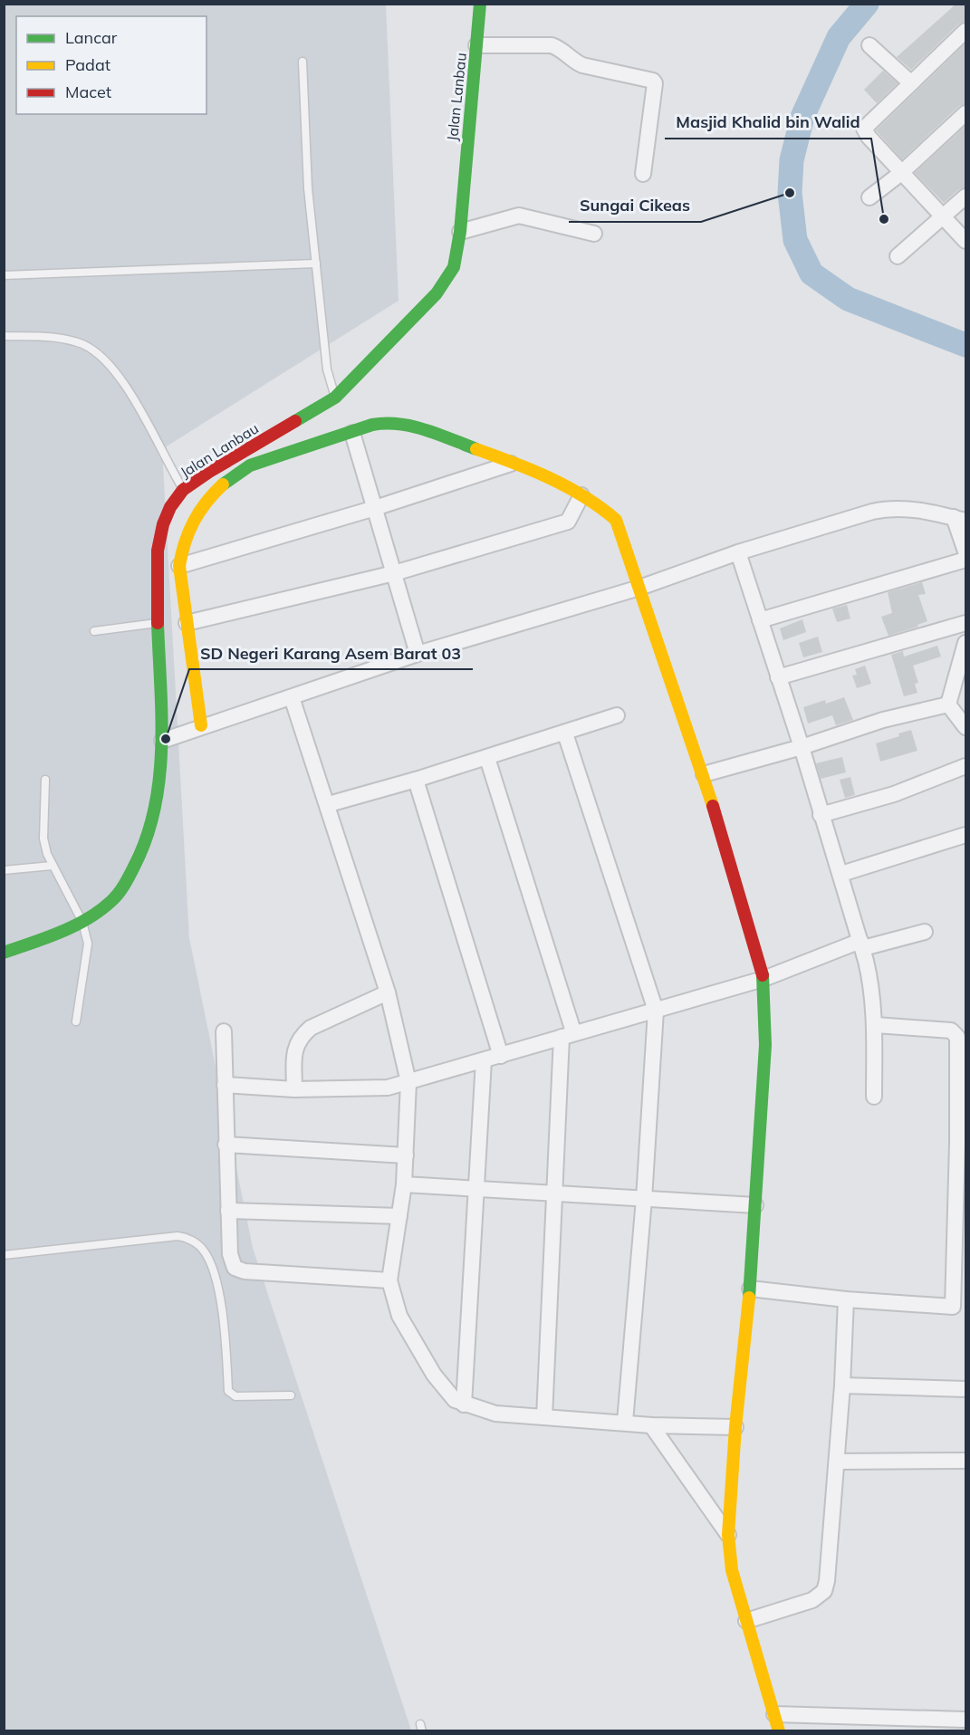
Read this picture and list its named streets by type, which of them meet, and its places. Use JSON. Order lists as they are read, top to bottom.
{
  "streets": {
    "street": ["Jalan Lanbau"]
  },
  "places": ["Sungai Cikeas", "Masjid Khalid bin Walid", "SD Negeri Karang Asem Barat 03"],
  "legend": ["Lancar", "Padat", "Macet"]
}
